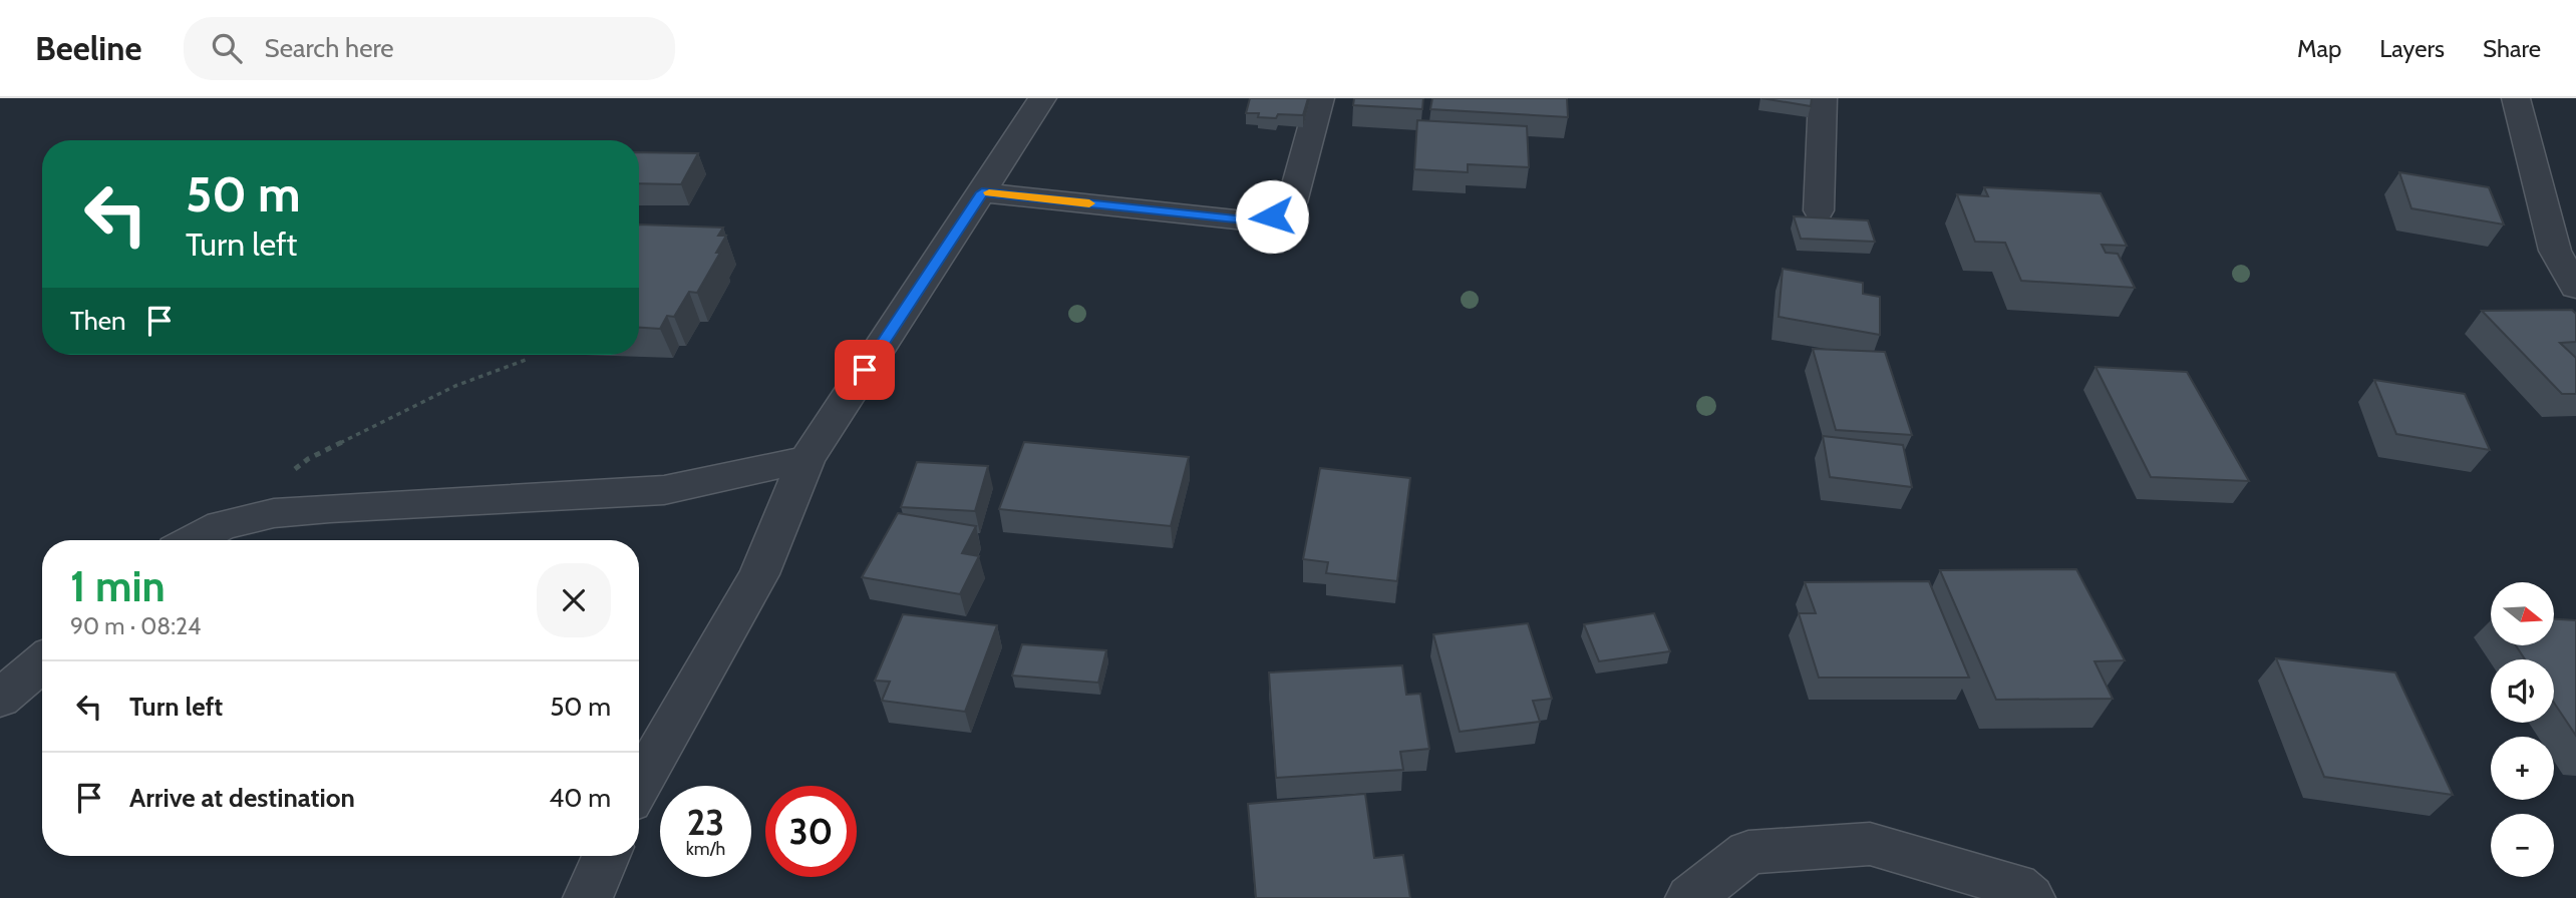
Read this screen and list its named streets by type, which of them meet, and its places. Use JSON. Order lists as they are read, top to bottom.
{
  "north": "right",
  "page": {
    "header": "Beeline",
    "search": "Search here",
    "nav": ["Map", "Layers", "Share"],
    "turn": ["50 m", "Turn left"],
    "then": "Then",
    "heading": ["1 min", "90 m · 08:24"],
    "map_buttons": ["+", "−"],
    "list": [
      {
        "name": "Turn left",
        "value": "50 m"
      },
      {
        "name": "Arrive at destination",
        "value": "40 m"
      }
    ],
    "speed": "23 km/h",
    "limit": "30"
  }
}
